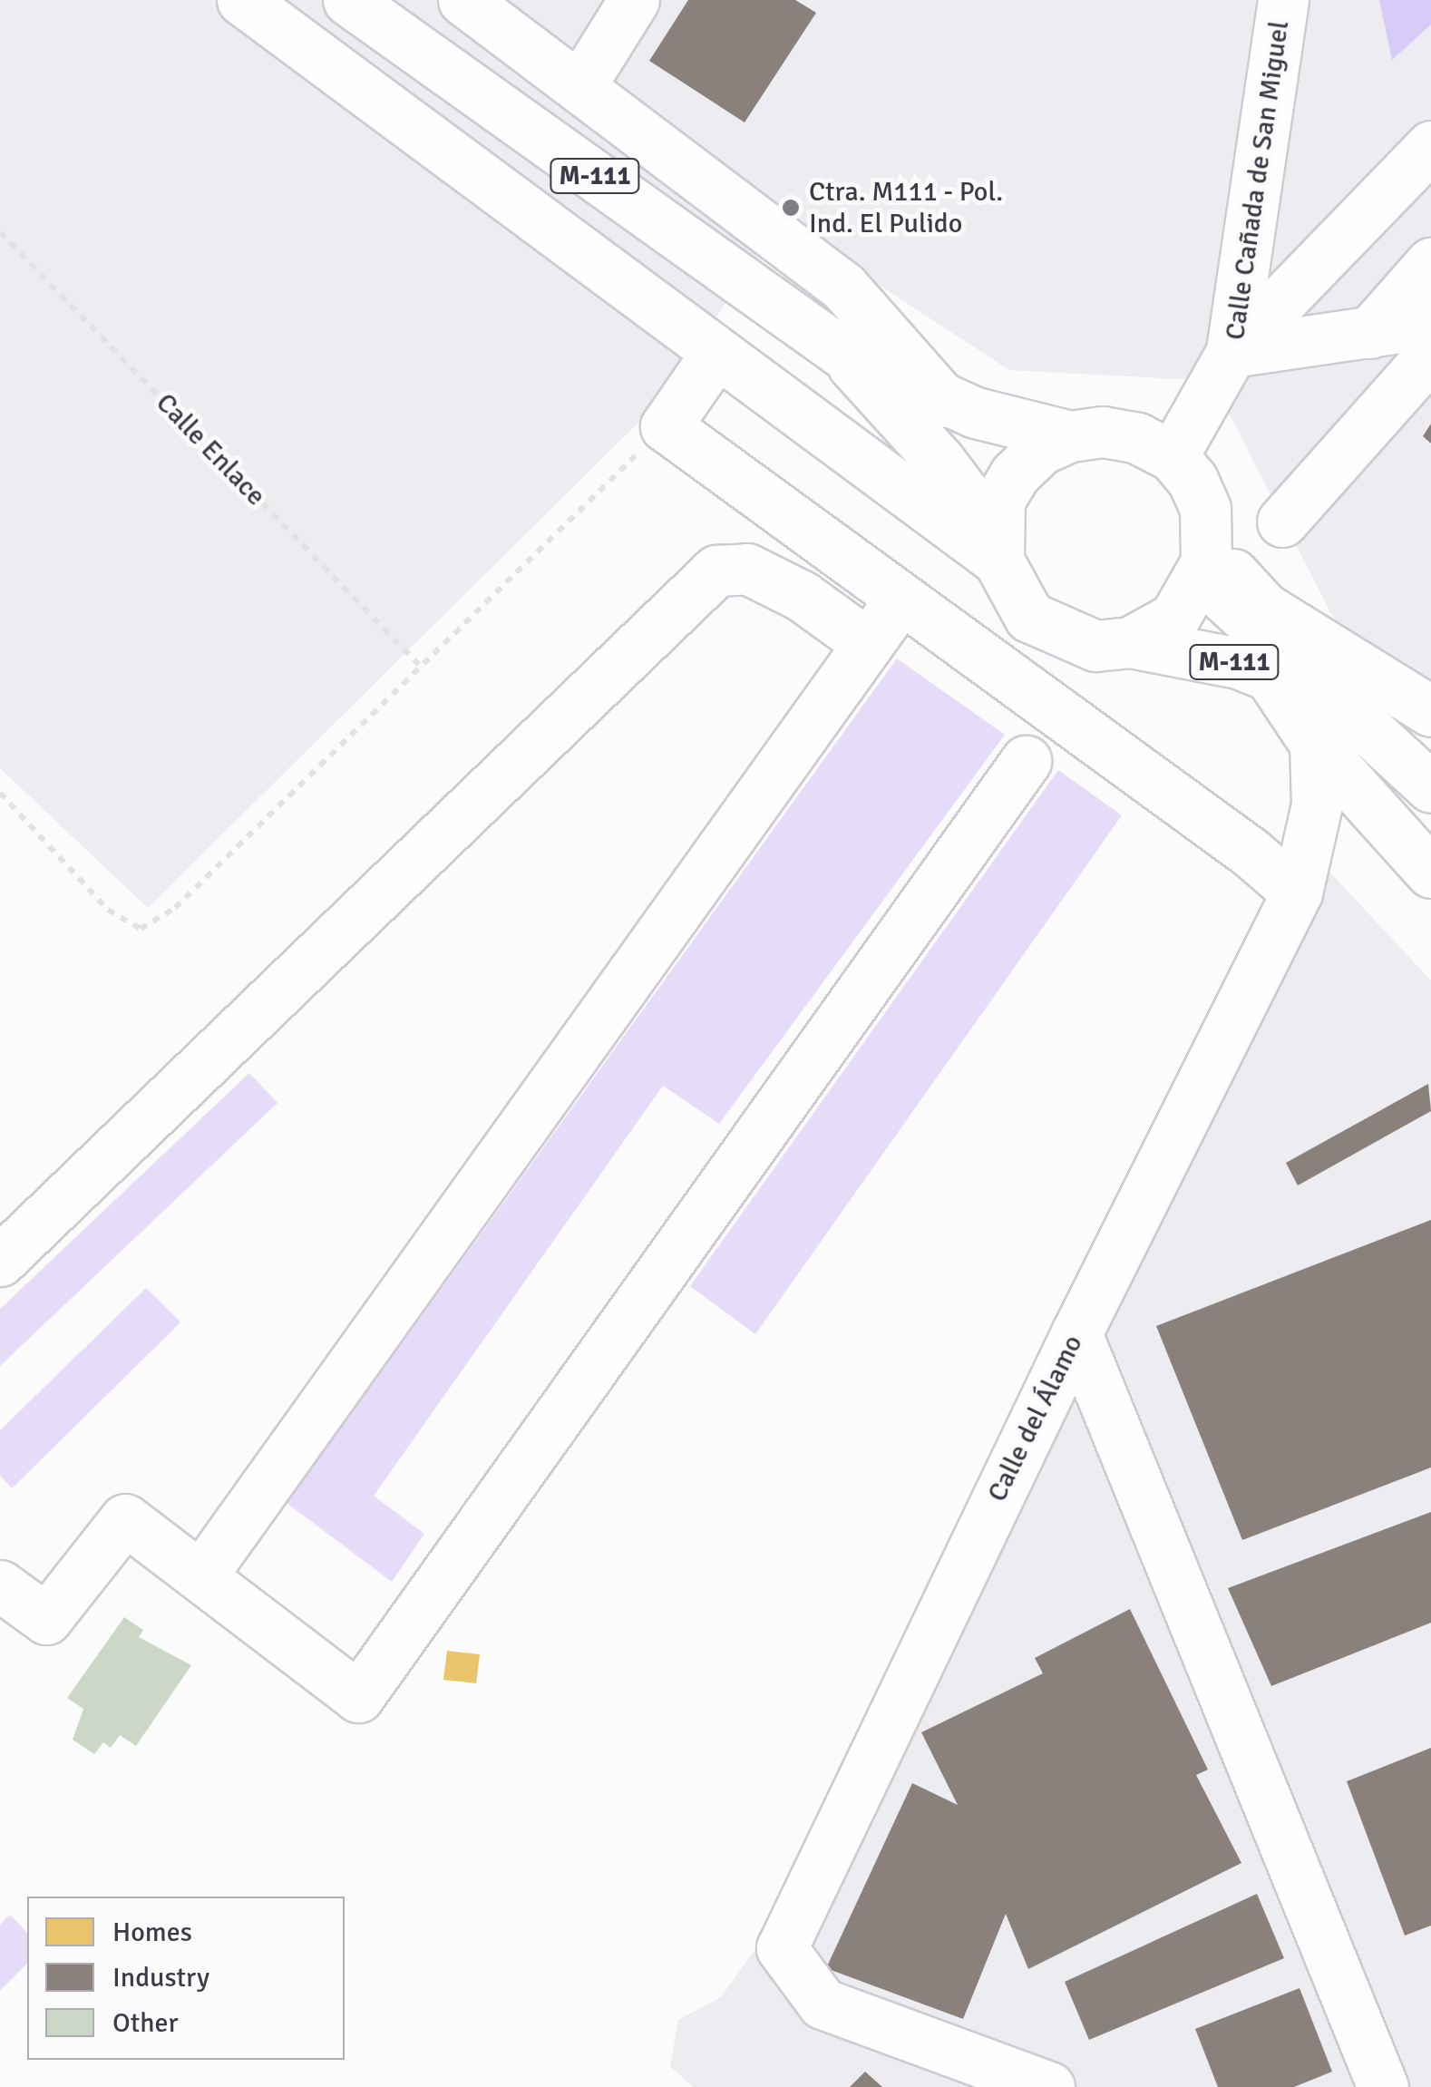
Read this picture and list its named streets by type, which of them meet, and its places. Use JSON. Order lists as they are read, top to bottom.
{
  "streets": {
    "street": ["M-111", "Calle Cañada de San Miguel", "Calle del Álamo"],
    "path": ["Calle Enlace"]
  },
  "crossings": [
    ["M-111", "Calle del Álamo"]
  ],
  "places": ["Ctra. M111 - Pol. Ind. El Pulido"],
  "legend": ["Homes", "Industry", "Other"]
}
